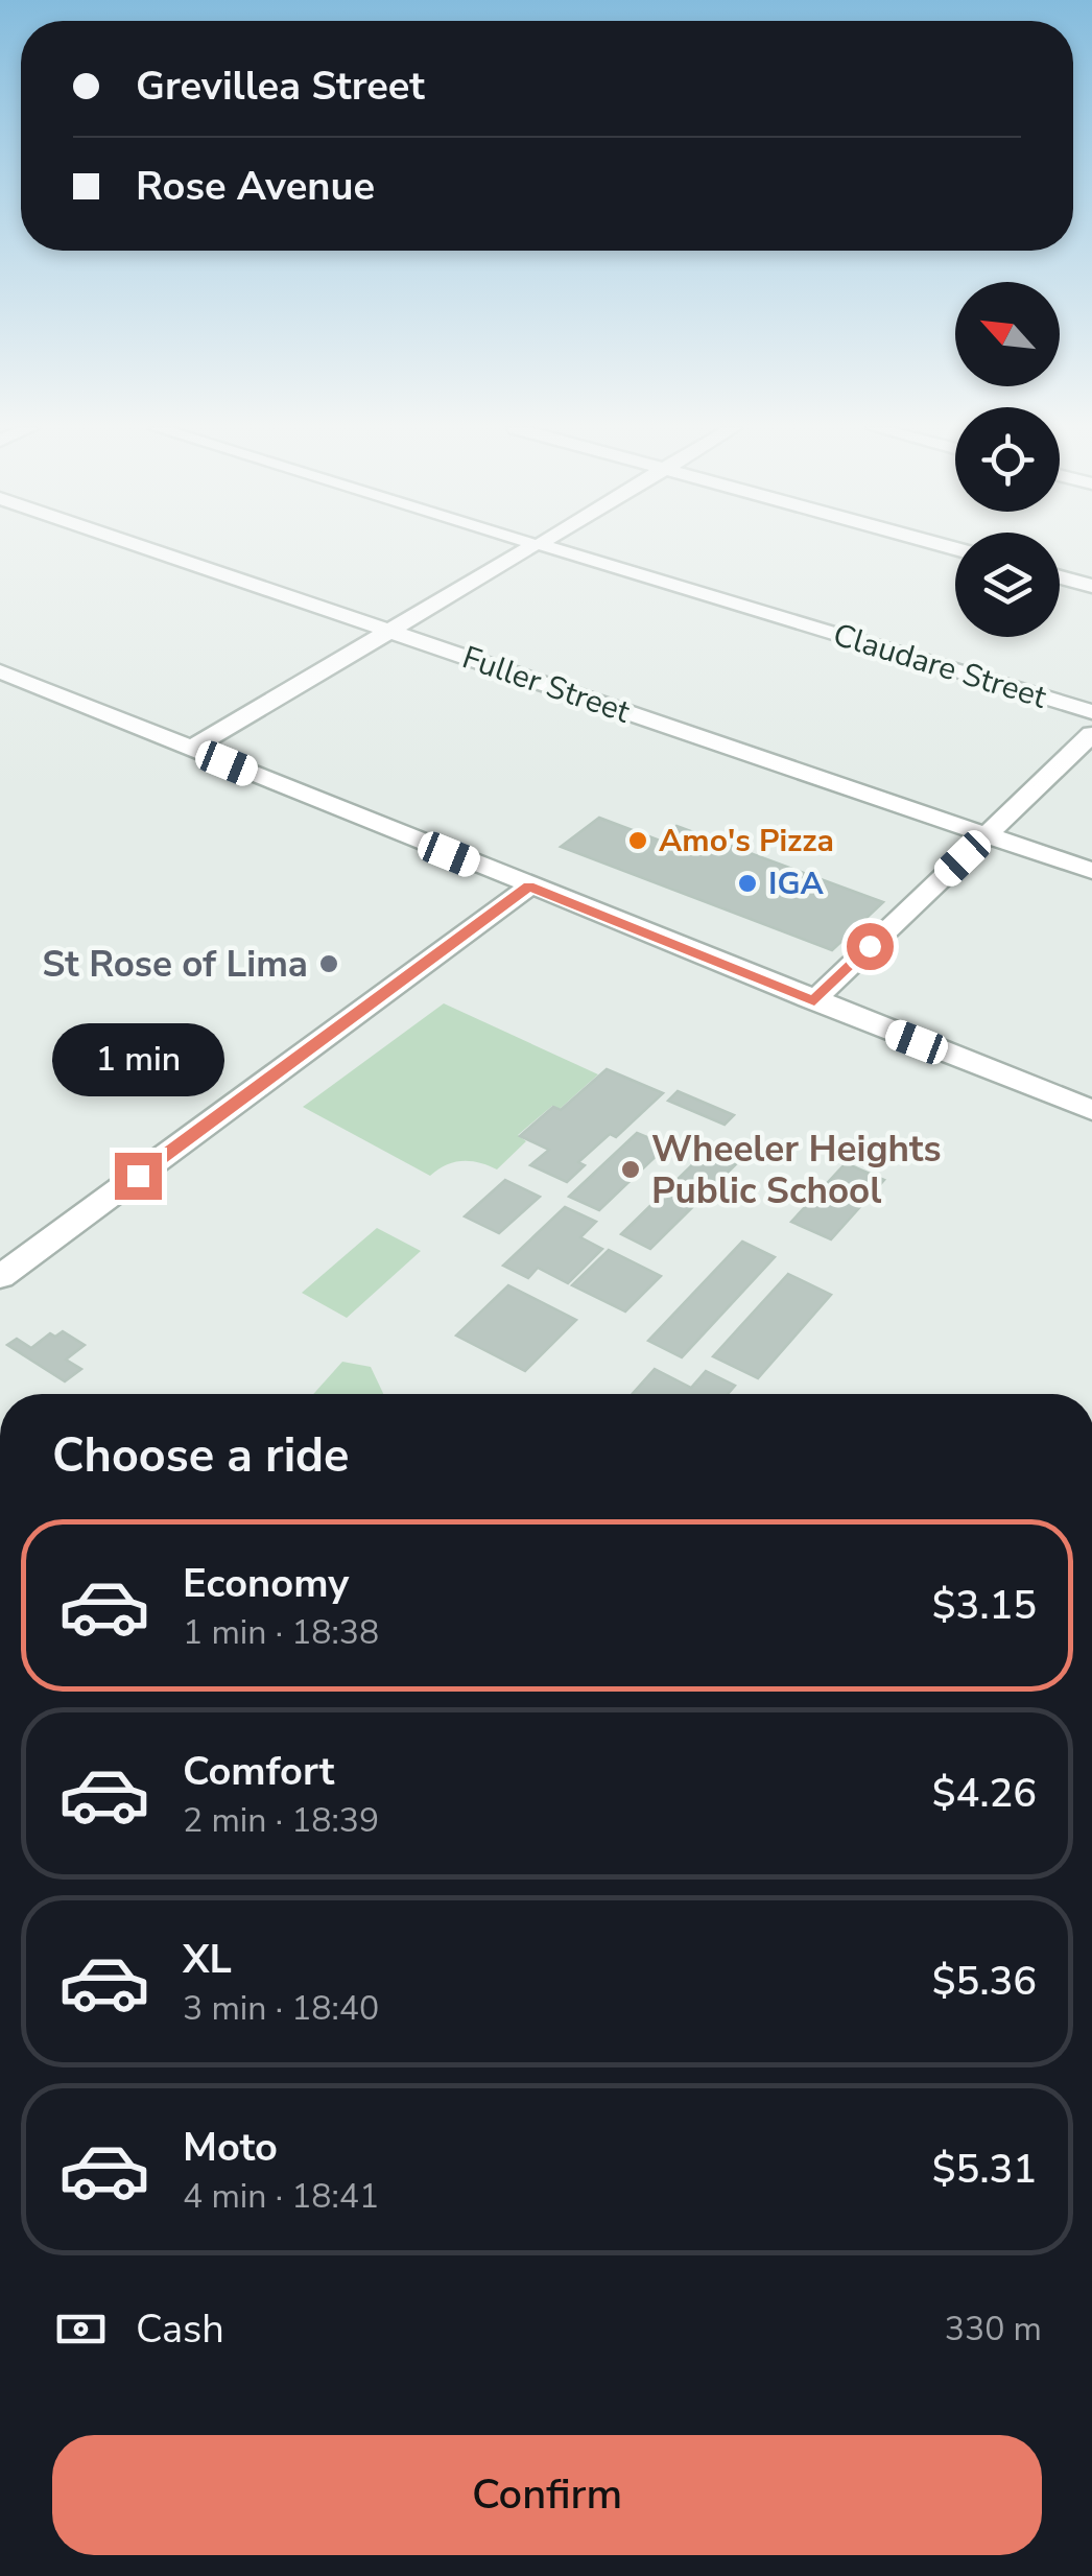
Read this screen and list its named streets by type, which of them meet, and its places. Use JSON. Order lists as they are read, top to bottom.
{
  "streets": {
    "street": ["Claudare Street", "Fuller Street"]
  },
  "places": [
    "Amo's Pizza",
    "IGA",
    "St Rose of Lima",
    "Wheeler Heights Public School"
  ],
  "north": "top left",
  "page": {
    "banner": ["Grevillea Street", "Rose Avenue"],
    "bubble": "1 min",
    "heading": "Choose a ride",
    "list": [
      {
        "name": "Economy",
        "note": "1 min · 18:38",
        "value": "$3.15"
      },
      {
        "name": "Comfort",
        "note": "2 min · 18:39",
        "value": "$4.26"
      },
      {
        "name": "XL",
        "note": "3 min · 18:40",
        "value": "$5.36"
      },
      {
        "name": "Moto",
        "note": "4 min · 18:41",
        "value": "$5.31"
      }
    ],
    "pay": ["Cash", "330 m"],
    "buttons": "Confirm"
  }
}
